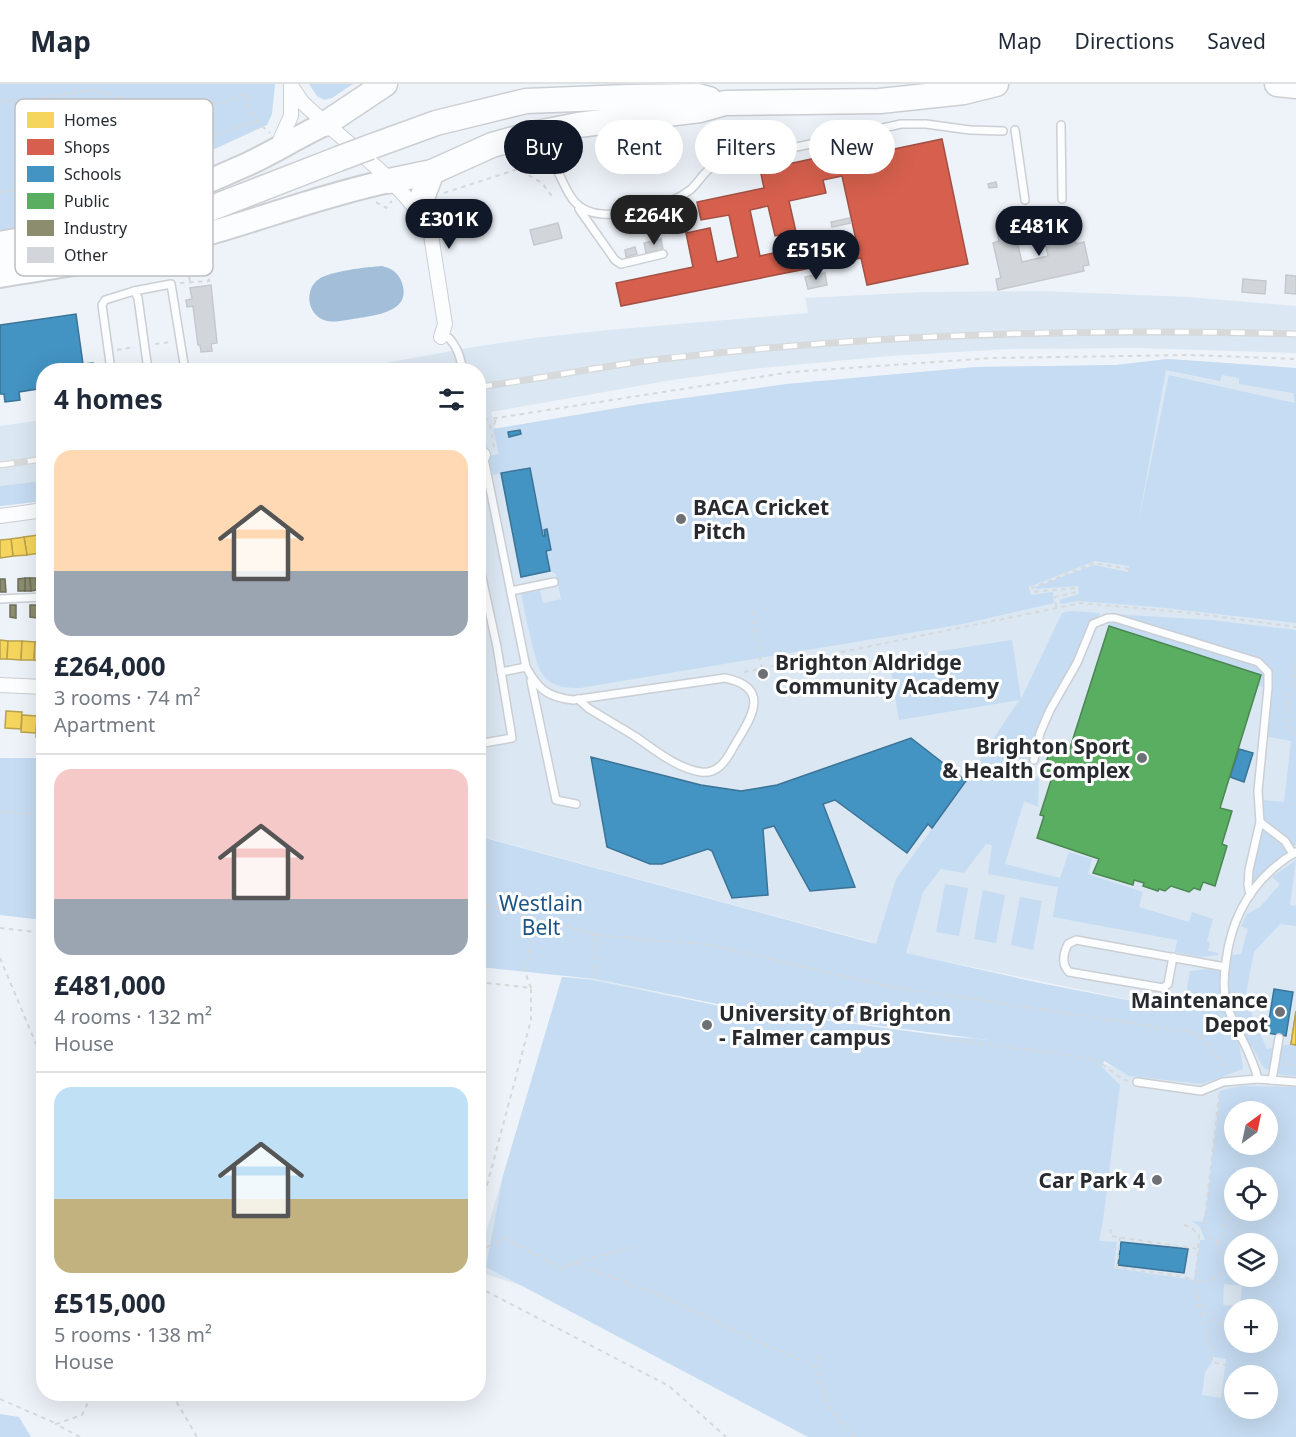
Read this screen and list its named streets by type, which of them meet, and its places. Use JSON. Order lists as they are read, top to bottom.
{
  "parks": ["Westlain Belt"],
  "places": [
    "BACA Cricket Pitch",
    "Brighton Aldridge Community Academy",
    "Brighton Sport & Health Complex",
    "Maintenance Depot",
    "University of Brighton - Falmer campus",
    "Car Park 4"
  ],
  "legend": [
    "Homes",
    "Shops",
    "Schools",
    "Public",
    "Industry",
    "Other"
  ],
  "north": "top right",
  "page": {
    "header": "Map",
    "nav": ["Map", "Directions", "Saved"],
    "chip": [
      "Buy",
      "Rent",
      "Filters",
      "New"
    ],
    "price": [
      "£264K",
      "£301K",
      "£481K",
      "£515K"
    ],
    "heading": "4 homes",
    "list": [
      {
        "name": "£264,000",
        "note": "3 rooms · 74 m² · Apartment"
      },
      {
        "name": "£481,000",
        "note": "4 rooms · 132 m² · House"
      },
      {
        "name": "£515,000",
        "note": "5 rooms · 138 m² · House"
      }
    ],
    "map_buttons": ["+", "−"]
  }
}
